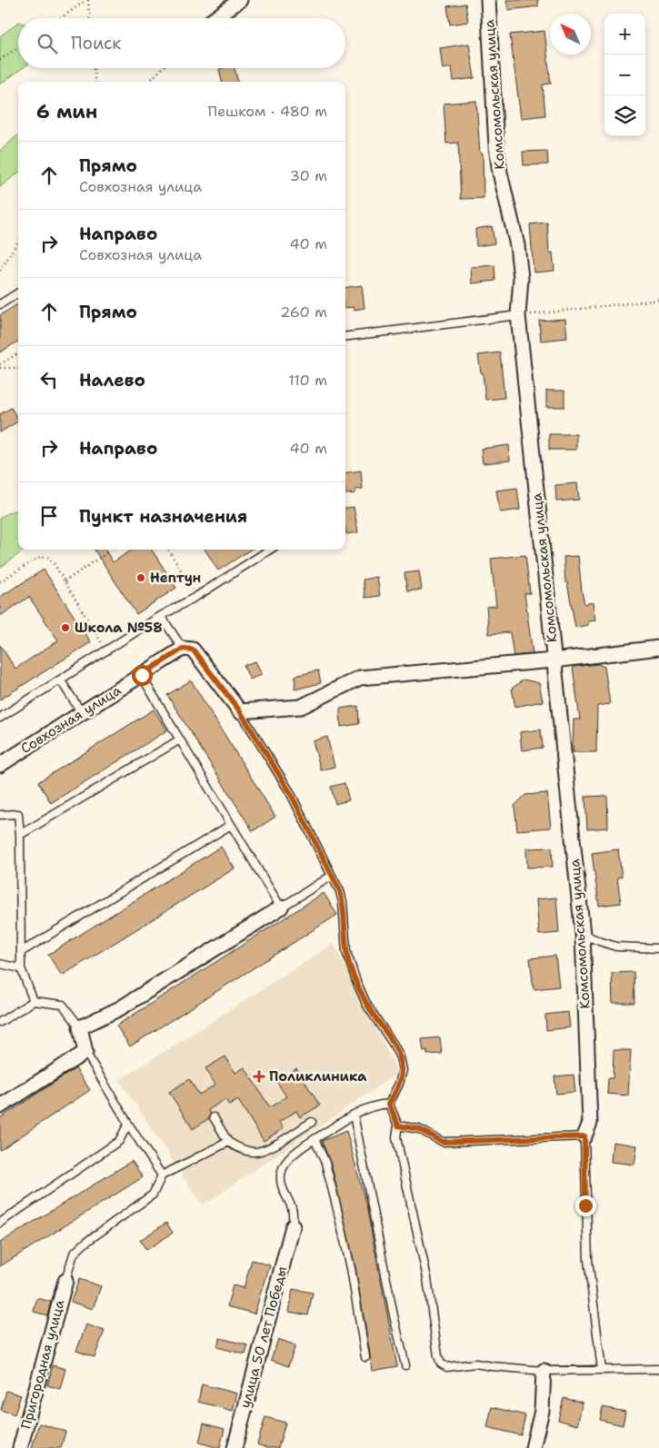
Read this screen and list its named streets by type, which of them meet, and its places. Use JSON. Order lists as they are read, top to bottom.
{
  "streets": {
    "street": [
      "Комсомольская улица",
      "Совхозная улица",
      "улица 50 лет Победы",
      "Пригородная улица"
    ]
  },
  "places": {
    "other": ["Нептун", "Школа №58"],
    "health": ["Поликлиника"]
  },
  "north": "top left",
  "page": {
    "map_buttons": ["+", "−"],
    "search": "Поиск",
    "heading": ["6 мин", "Пешком · 480 m"],
    "list": [
      ["Прямо", "Совхозная улица", "30 m"],
      ["Направо", "Совхозная улица", "40 m"],
      ["Прямо", "260 m"],
      ["Налево", "110 m"],
      ["Направо", "40 m"],
      "Пункт назначения"
    ]
  }
}
